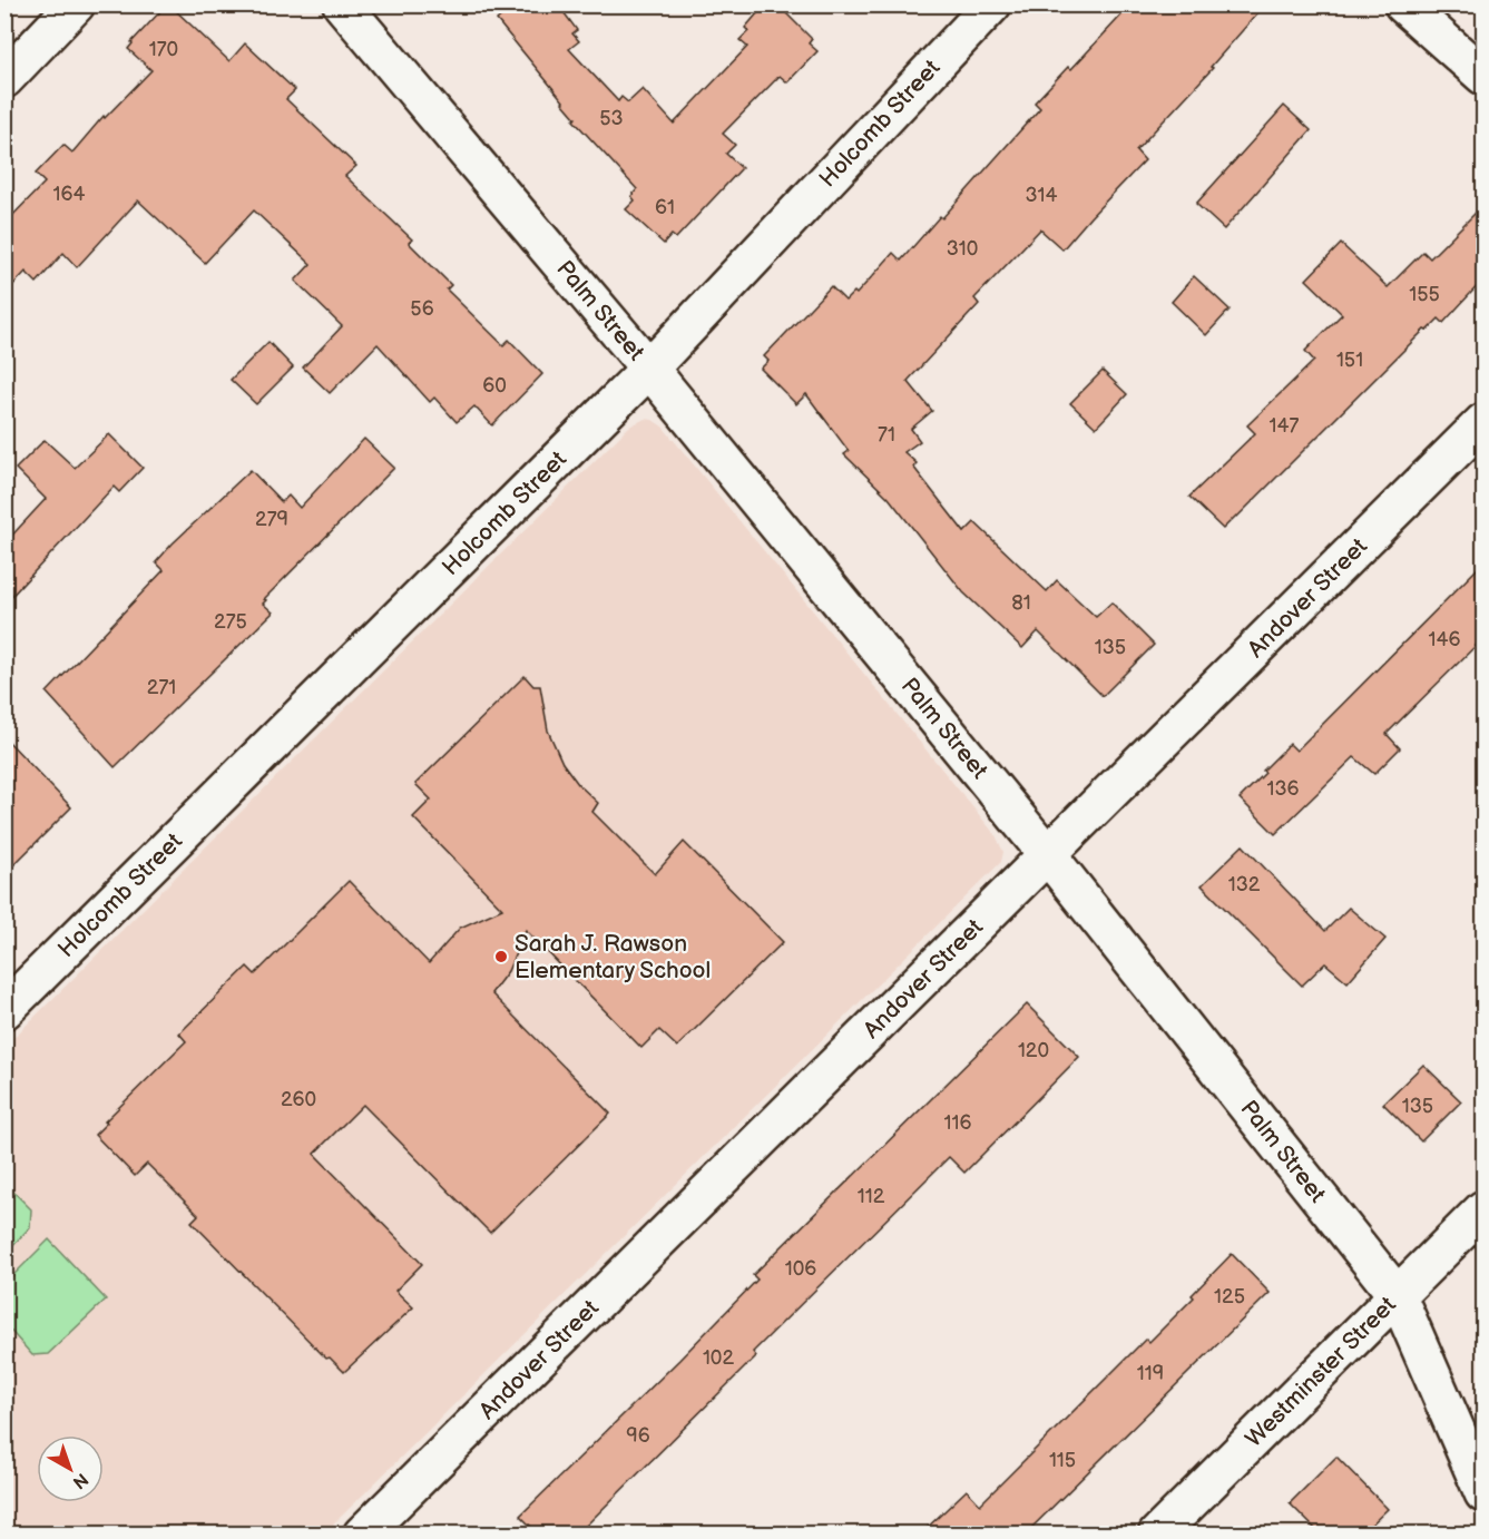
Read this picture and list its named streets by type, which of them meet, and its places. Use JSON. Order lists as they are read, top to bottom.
{
  "streets": {
    "street": [
      "Holcomb Street",
      "Palm Street",
      "Andover Street",
      "Westminster Street"
    ]
  },
  "crossings": [
    ["Holcomb Street", "Palm Street"],
    ["Palm Street", "Andover Street"],
    ["Palm Street", "Westminster Street"]
  ],
  "places": ["Sarah J. Rawson Elementary School"],
  "house_numbers": [
    "170",
    "53",
    "164",
    "314",
    "61",
    "310",
    "155",
    "56",
    "151",
    "60",
    "147",
    "71",
    "279",
    "81",
    "275",
    "146",
    "135",
    "271",
    "136",
    "132",
    "120",
    "260",
    "135",
    "116",
    "112",
    "106",
    "125",
    "102",
    "119",
    "96",
    "115"
  ],
  "north": "bottom right"
}
